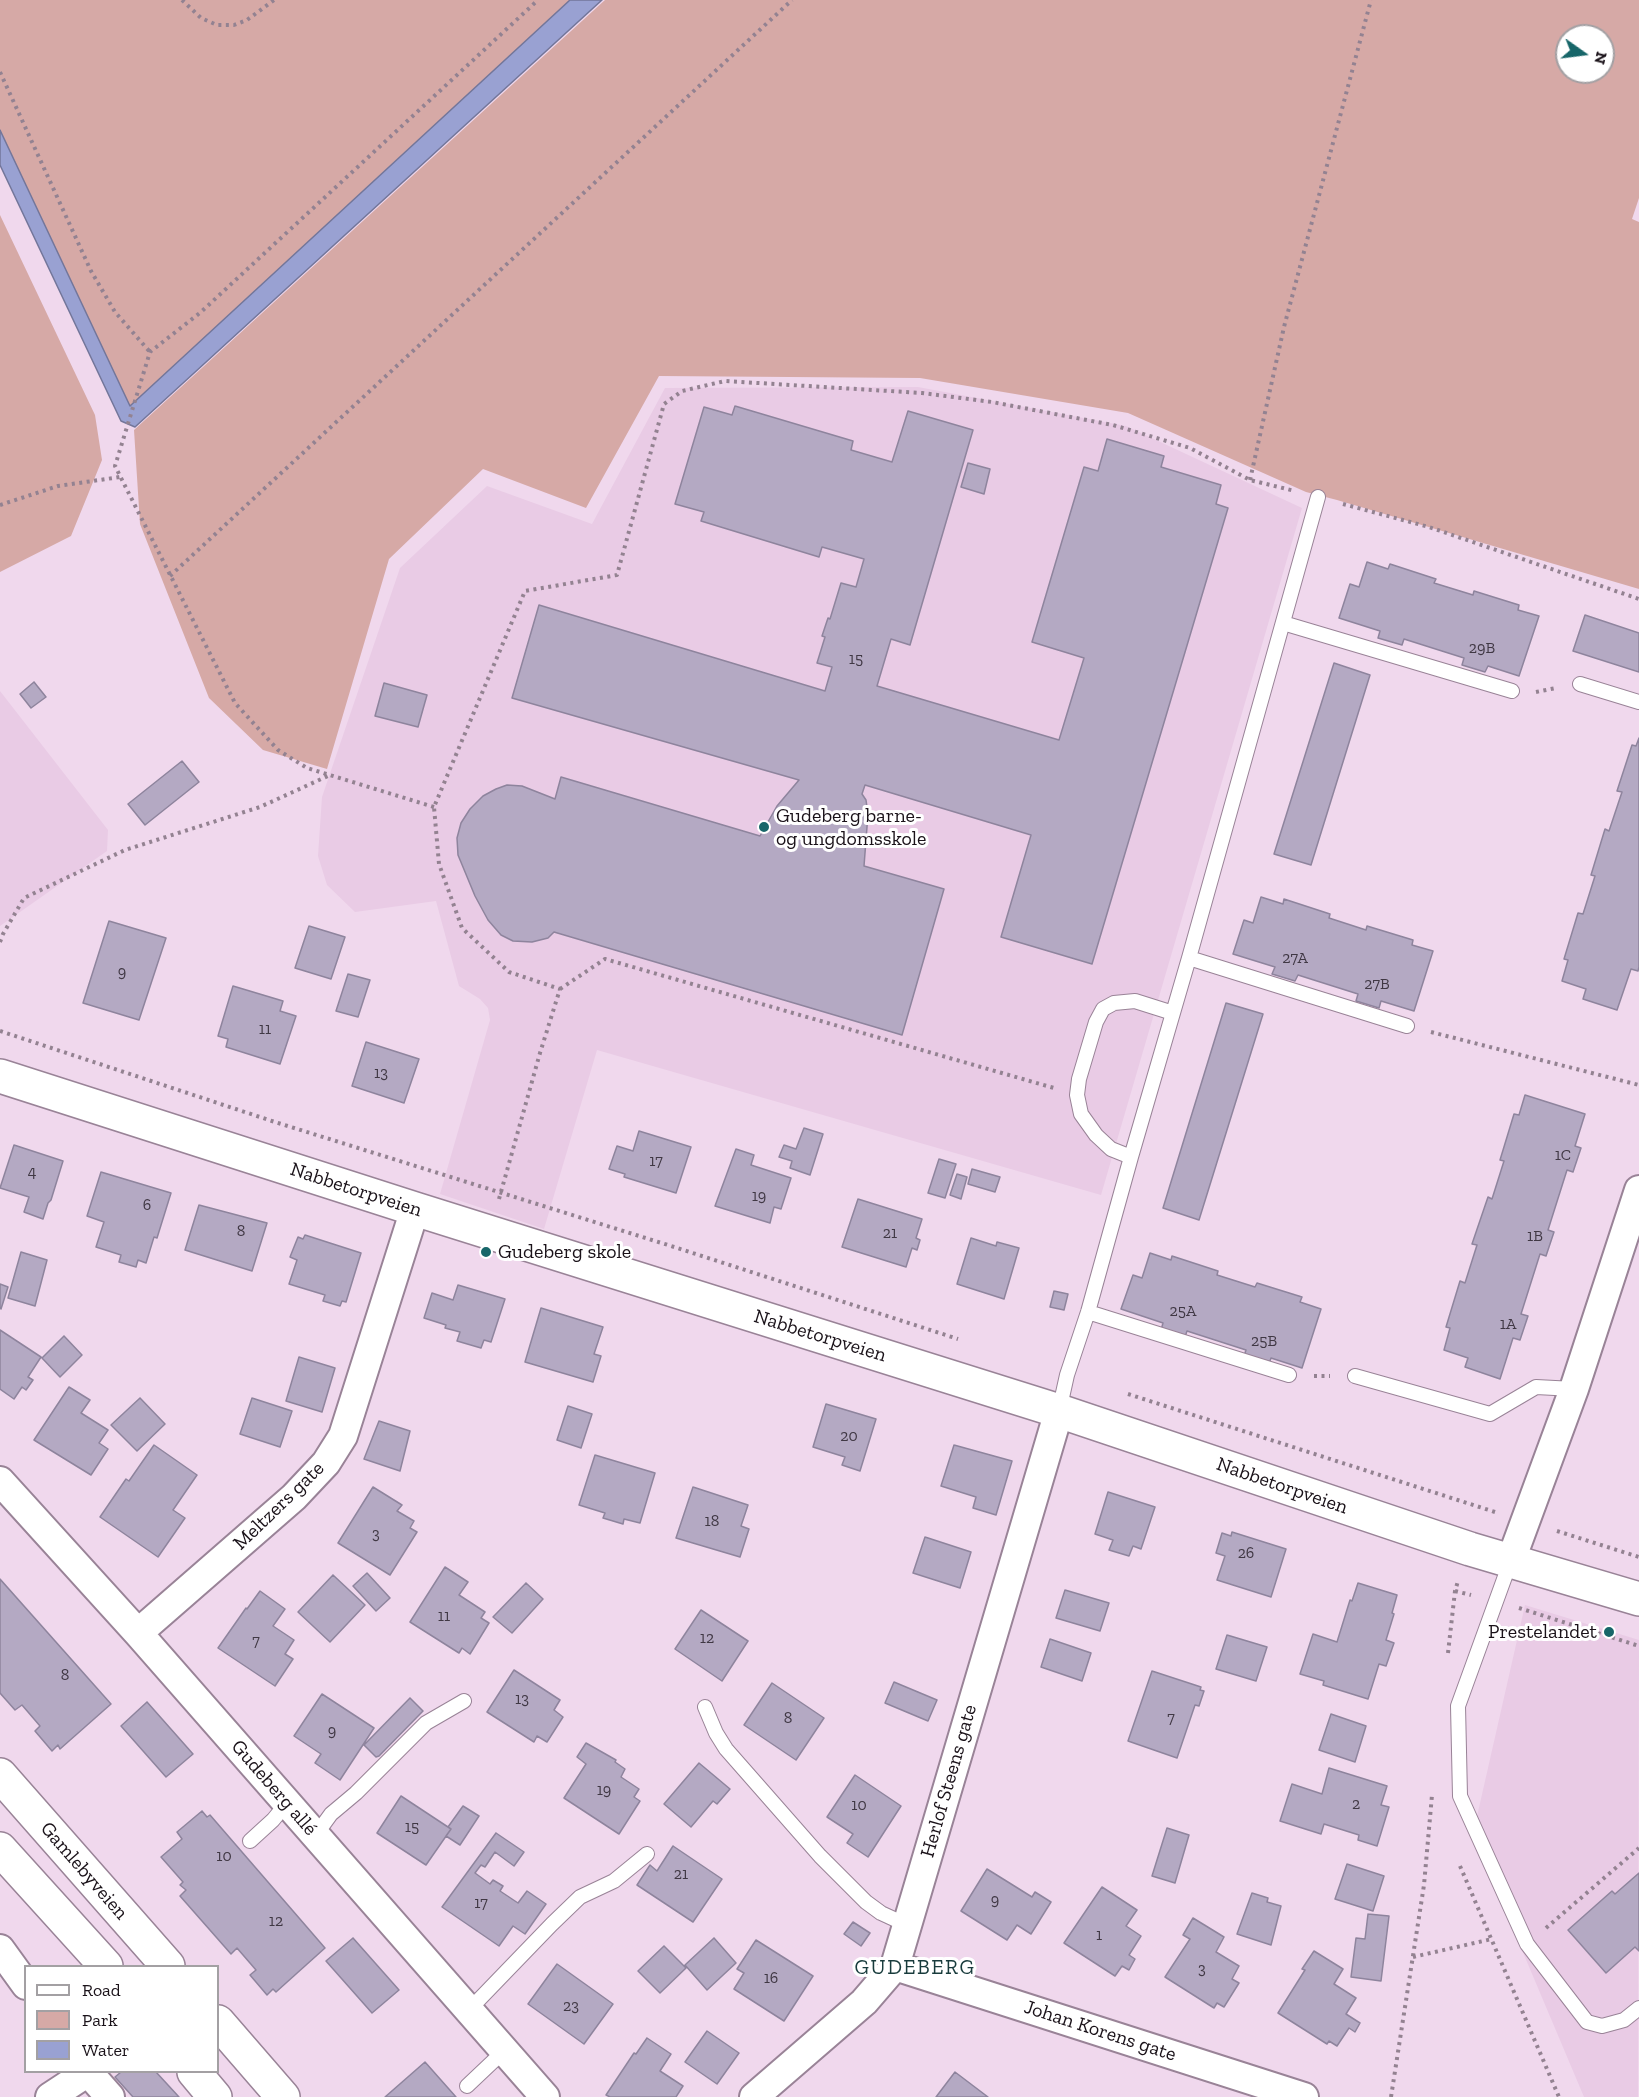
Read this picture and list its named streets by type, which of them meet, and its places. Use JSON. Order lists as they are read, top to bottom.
{
  "streets": {
    "street": [
      "Nabbetorpveien",
      "Meltzers gate",
      "Herlof Steens gate",
      "Gudeberg allé",
      "Gamlebyveien",
      "Johan Korens gate"
    ]
  },
  "crossings": [
    ["Nabbetorpveien", "Meltzers gate"],
    ["Nabbetorpveien", "Herlof Steens gate"],
    ["Meltzers gate", "Gudeberg allé"],
    ["Herlof Steens gate", "Johan Korens gate"]
  ],
  "districts": ["GUDEBERG"],
  "places": ["Gudeberg barne- og ungdomsskole", "Gudeberg skole", "Prestelandet"],
  "house_numbers": [
    "29B",
    "15",
    "27A",
    "9",
    "27B",
    "11",
    "13",
    "1C",
    "17",
    "4",
    "19",
    "6",
    "8",
    "21",
    "1B",
    "25A",
    "1A",
    "25B",
    "20",
    "18",
    "3",
    "26",
    "11",
    "12",
    "7",
    "8",
    "13",
    "8",
    "7",
    "9",
    "19",
    "2",
    "10",
    "15",
    "10",
    "21",
    "9",
    "17",
    "12",
    "1",
    "3",
    "16",
    "23"
  ],
  "legend": ["Road", "Park", "Water"],
  "north": "right"
}
